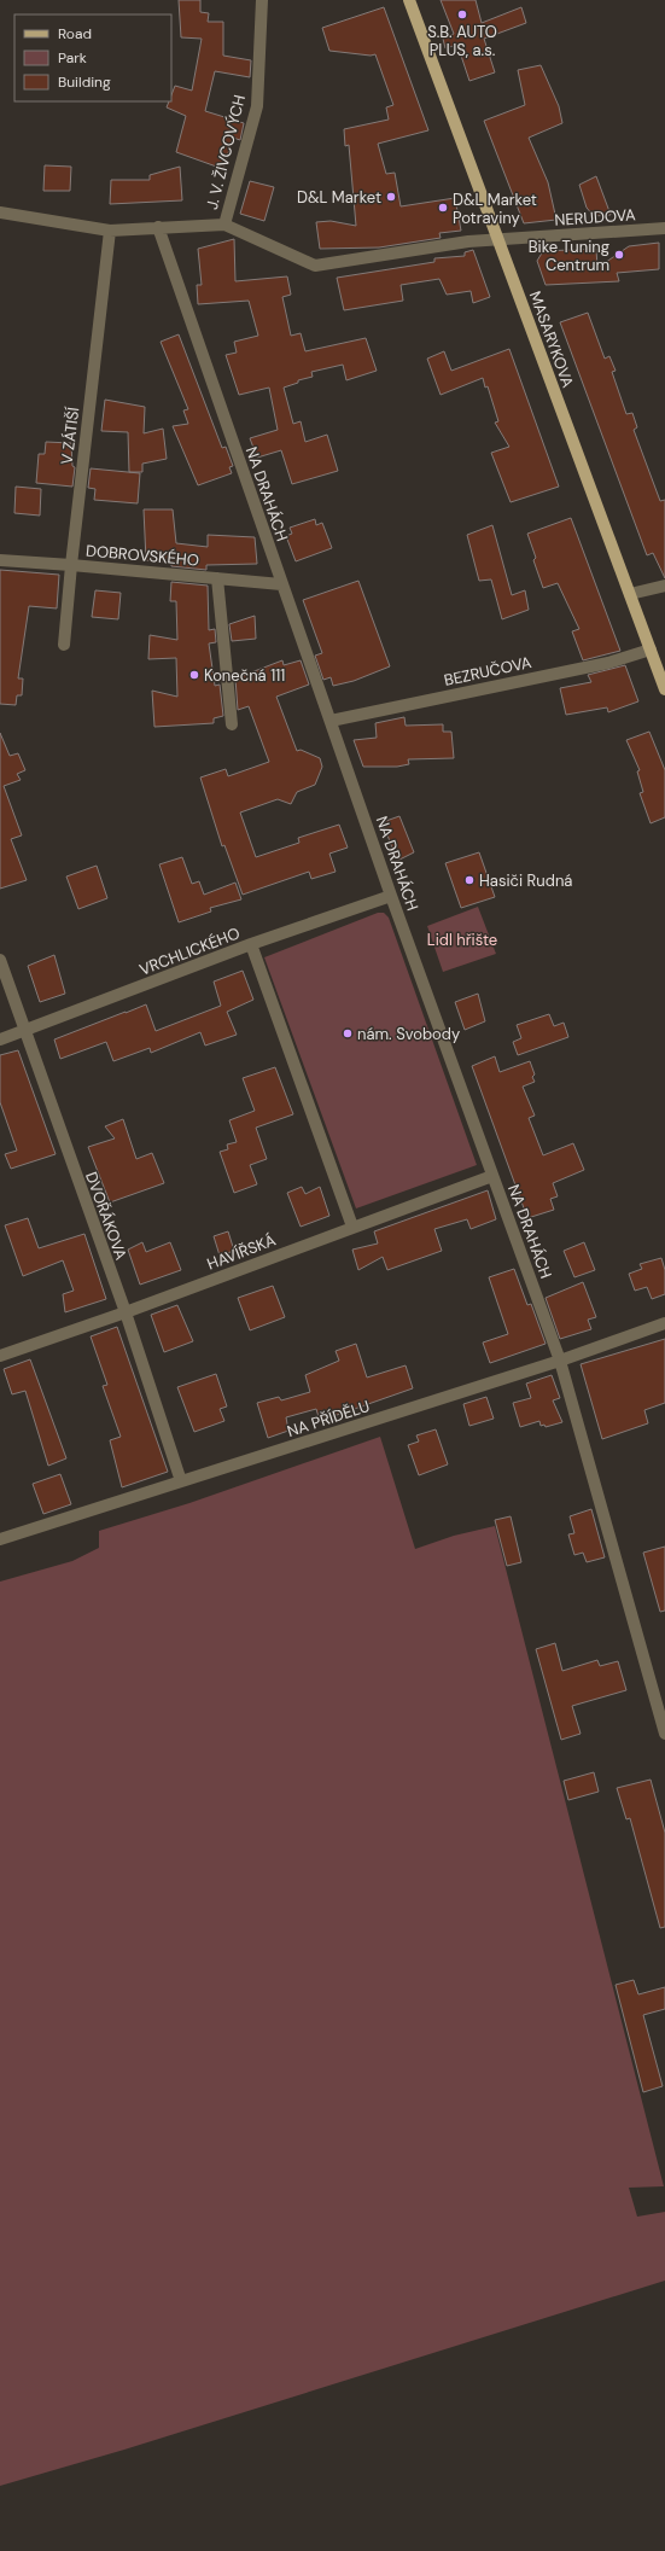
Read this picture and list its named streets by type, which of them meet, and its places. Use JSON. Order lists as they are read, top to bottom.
{
  "streets": {
    "main road": ["MASARYKOVA"],
    "street": [
      "J. V. ŽIVCOVÝCH",
      "NERUDOVA",
      "V ZÁTIŠÍ",
      "NA DRAHÁCH",
      "DOBROVSKÉHO",
      "BEZRUČOVA",
      "VRCHLICKÉHO",
      "DVOŘÁKOVA",
      "HAVÍŘSKÁ",
      "NA PŘÍDĚLU"
    ]
  },
  "crossings": [
    ["J. V. ŽIVCOVÝCH", "NERUDOVA"],
    ["NERUDOVA", "MASARYKOVA"],
    ["MASARYKOVA", "BEZRUČOVA"],
    ["V ZÁTIŠÍ", "DOBROVSKÉHO"],
    ["NA DRAHÁCH", "DOBROVSKÉHO"],
    ["NA DRAHÁCH", "BEZRUČOVA"],
    ["NA DRAHÁCH", "VRCHLICKÉHO"],
    ["NA DRAHÁCH", "HAVÍŘSKÁ"],
    ["NA DRAHÁCH", "NA PŘÍDĚLU"],
    ["VRCHLICKÉHO", "DVOŘÁKOVA"],
    ["DVOŘÁKOVA", "HAVÍŘSKÁ"],
    ["DVOŘÁKOVA", "NA PŘÍDĚLU"]
  ],
  "parks": ["Lidl hřište"],
  "places": [
    "S.B. AUTO PLUS, a.s.",
    "D&L Market",
    "D&L Market Potraviny",
    "Bike Tuning Centrum",
    "Konečná 111",
    "Hasiči Rudná",
    "nám. Svobody"
  ],
  "legend": ["Road", "Park", "Building"]
}
